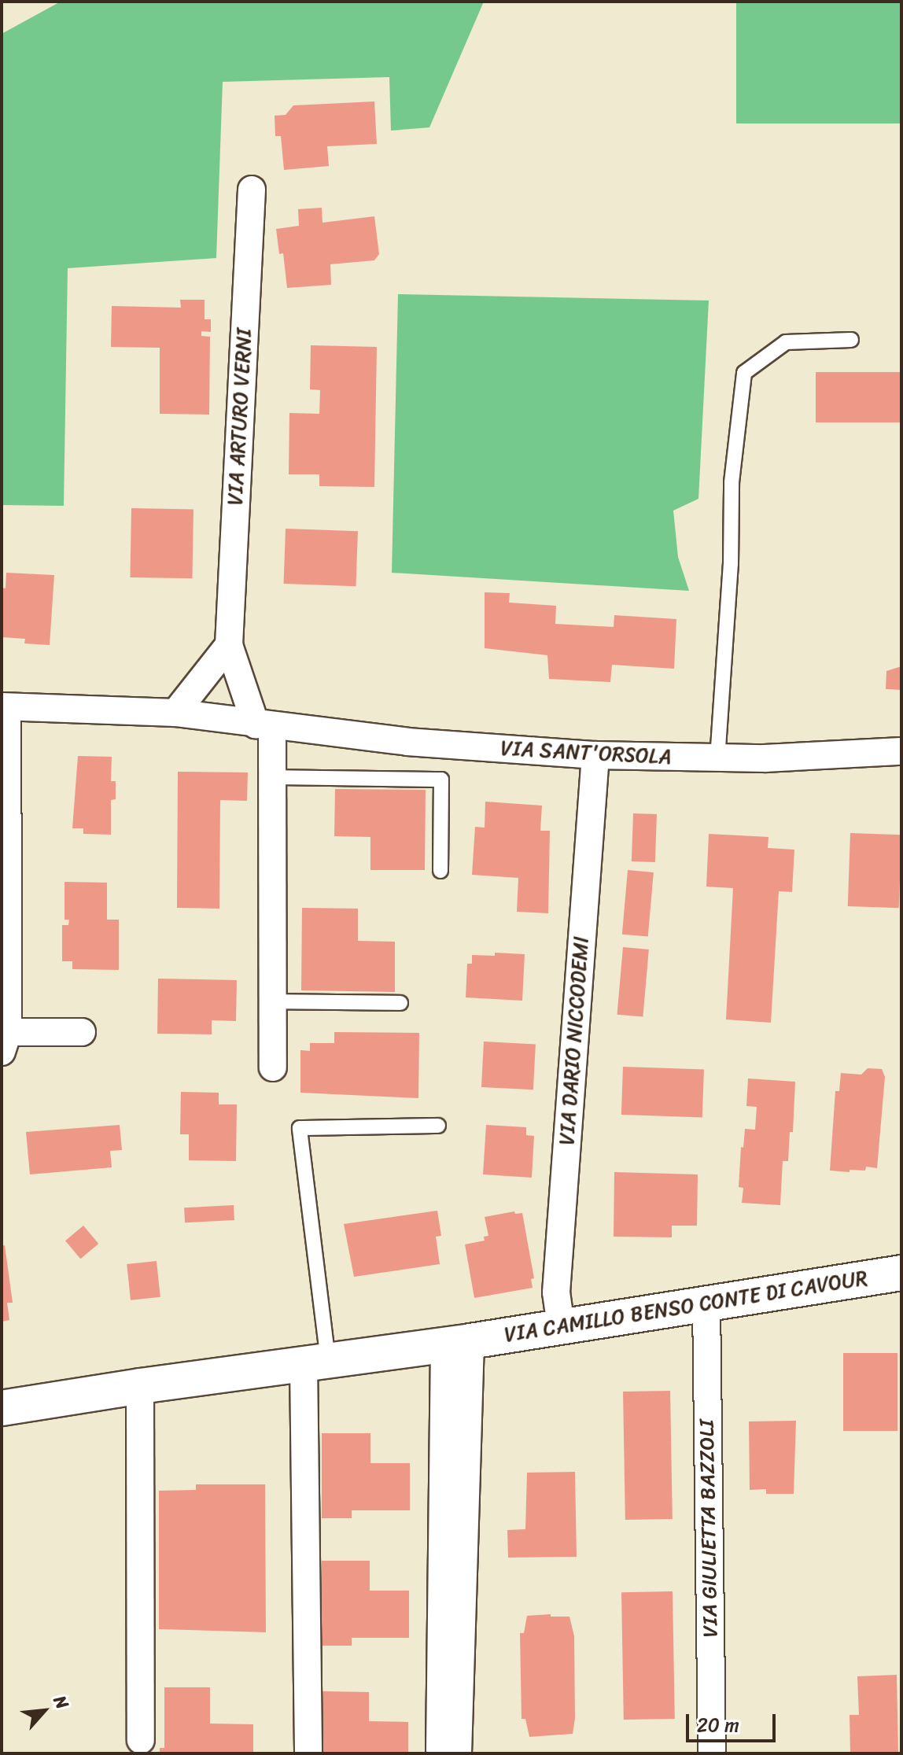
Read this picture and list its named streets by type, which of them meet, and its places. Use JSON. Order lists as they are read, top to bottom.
{
  "streets": {
    "street": [
      "VIA ARTURO VERNI",
      "VIA SANT'ORSOLA",
      "VIA DARIO NICCODEMI",
      "VIA CAMILLO BENSO CONTE DI CAVOUR",
      "VIA GIULIETTA BAZZOLI"
    ]
  },
  "crossings": [
    ["VIA ARTURO VERNI", "VIA SANT'ORSOLA"],
    ["VIA SANT'ORSOLA", "VIA DARIO NICCODEMI"],
    ["VIA DARIO NICCODEMI", "VIA CAMILLO BENSO CONTE DI CAVOUR"],
    ["VIA CAMILLO BENSO CONTE DI CAVOUR", "VIA GIULIETTA BAZZOLI"]
  ],
  "scale_bar": "20 m",
  "north": "top right"
}
